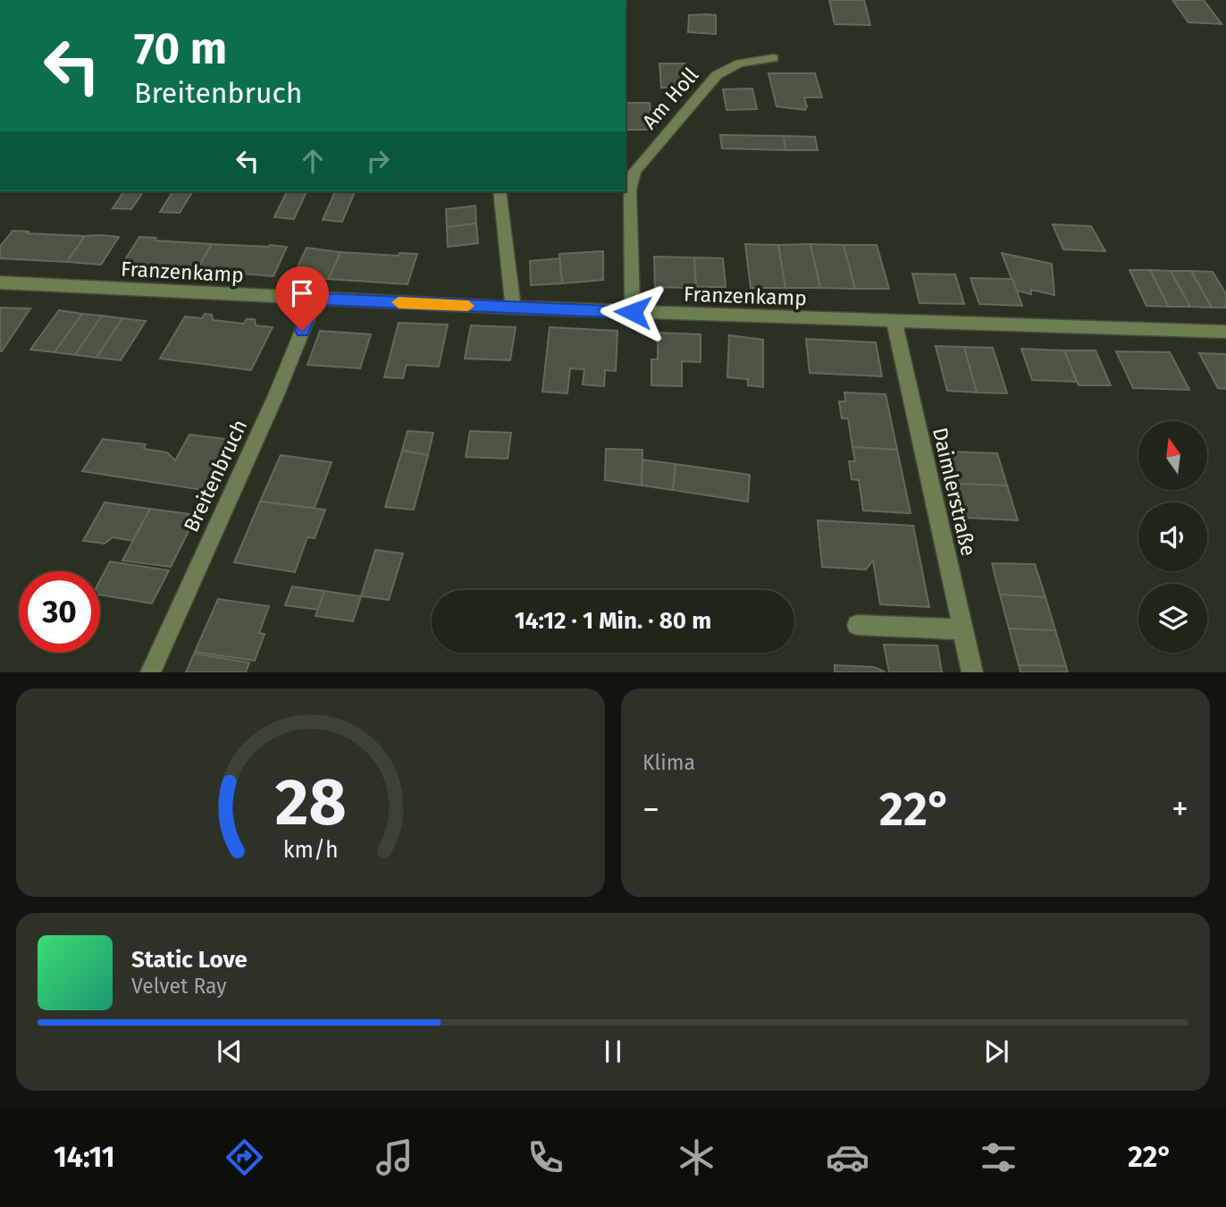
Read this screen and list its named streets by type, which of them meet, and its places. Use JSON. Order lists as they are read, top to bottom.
{
  "streets": {
    "street": [
      "Am Holl",
      "Franzenkamp",
      "Breitenbruch",
      "Daimlerstraße"
    ]
  },
  "crossings": [
    ["Am Holl", "Franzenkamp"],
    ["Franzenkamp", "Breitenbruch"],
    ["Franzenkamp", "Daimlerstraße"]
  ],
  "north": "top",
  "page": {
    "turn": ["70 m", "Breitenbruch"],
    "limit": "30",
    "trip": "14:12 · 1 Min. · 80 m",
    "tile": "Klima",
    "heat": ["−", "22°", "+"],
    "song": ["Static Love", "Velvet Ray"],
    "tabs": ["14:11", "22°"],
    "gauge": ["28", "km/h"]
  }
}
